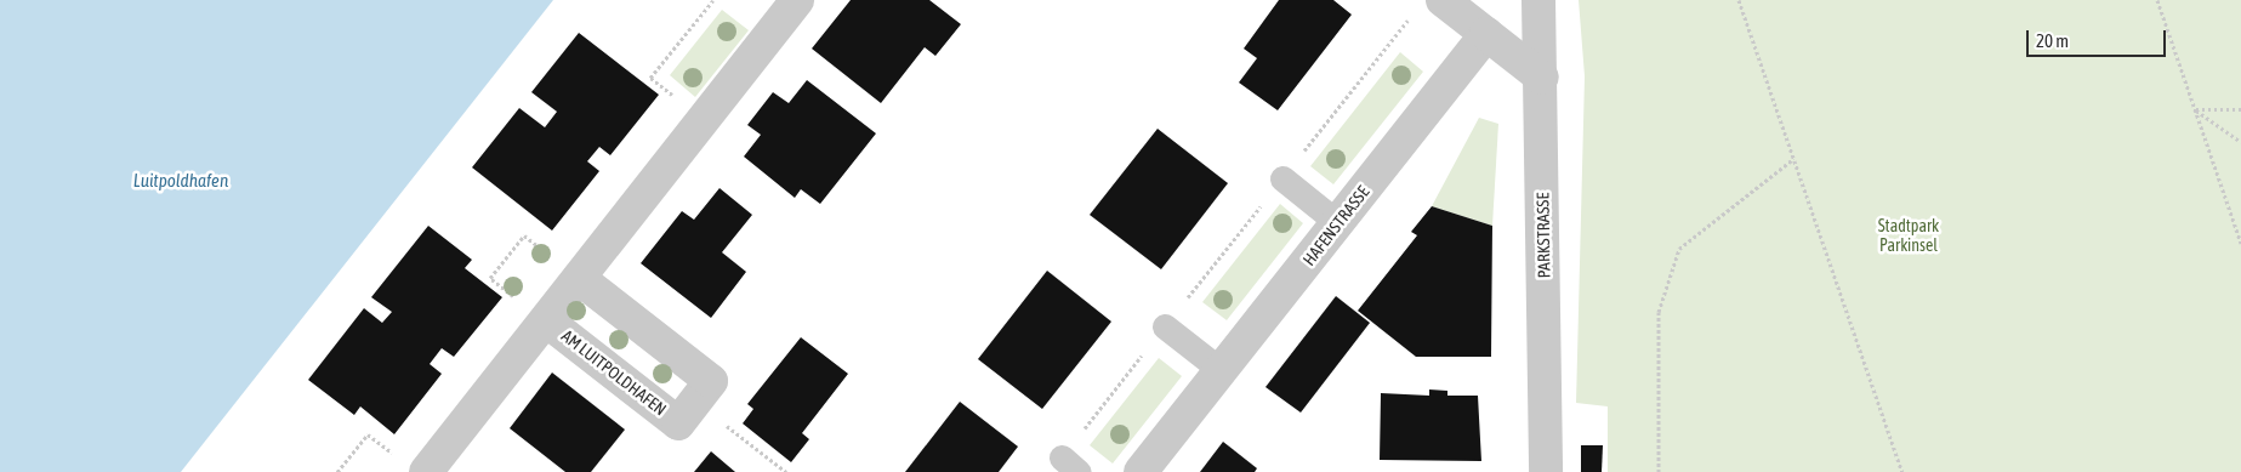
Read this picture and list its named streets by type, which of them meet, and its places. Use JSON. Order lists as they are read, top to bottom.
{
  "streets": {
    "street": ["HAFENSTRASSE", "PARKSTRASSE", "AM LUITPOLDHAFEN"]
  },
  "water": ["Luitpoldhafen"],
  "parks": ["Stadtpark Parkinsel"],
  "scale_bar": "20 m"
}
